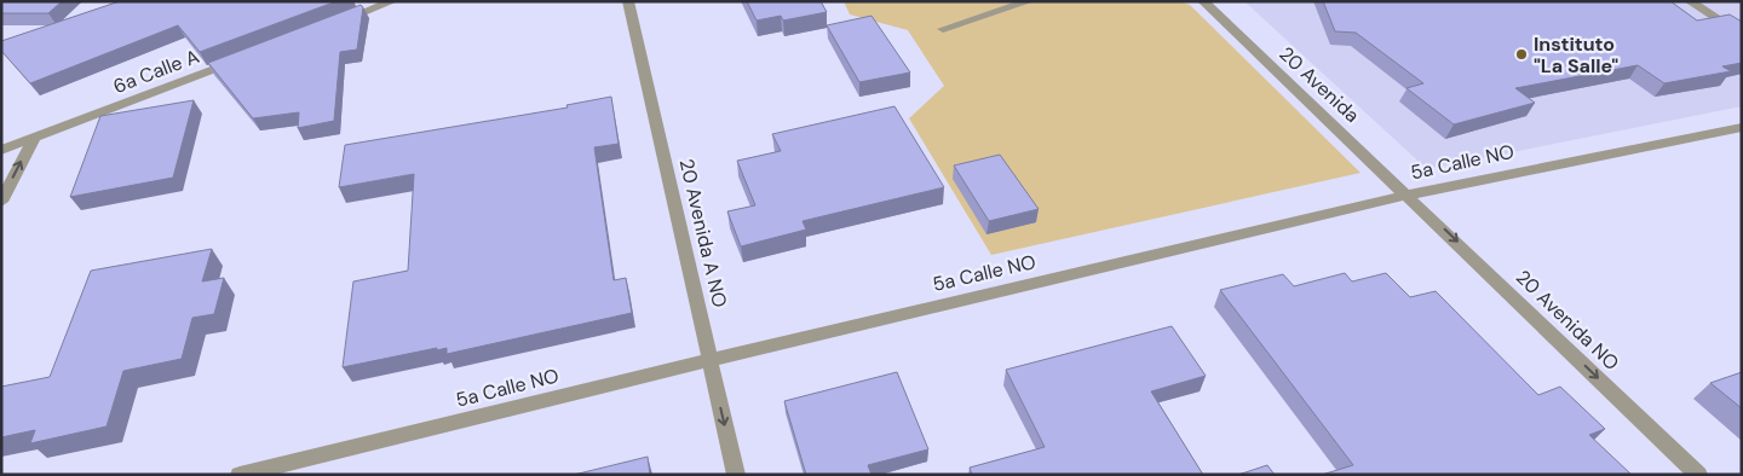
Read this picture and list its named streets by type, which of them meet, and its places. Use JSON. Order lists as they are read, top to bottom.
{
  "streets": {
    "street": [
      "6a Calle A",
      "20 Avenida",
      "5a Calle NO",
      "20 Avenida A NO",
      "20 Avenida NO"
    ]
  },
  "crossings": [
    ["20 Avenida", "5a Calle NO"],
    ["20 Avenida", "20 Avenida NO"],
    ["5a Calle NO", "20 Avenida A NO"],
    ["5a Calle NO", "20 Avenida NO"]
  ],
  "one_way": ["20 Avenida NO"],
  "places": ["Instituto \"La Salle\""]
}
